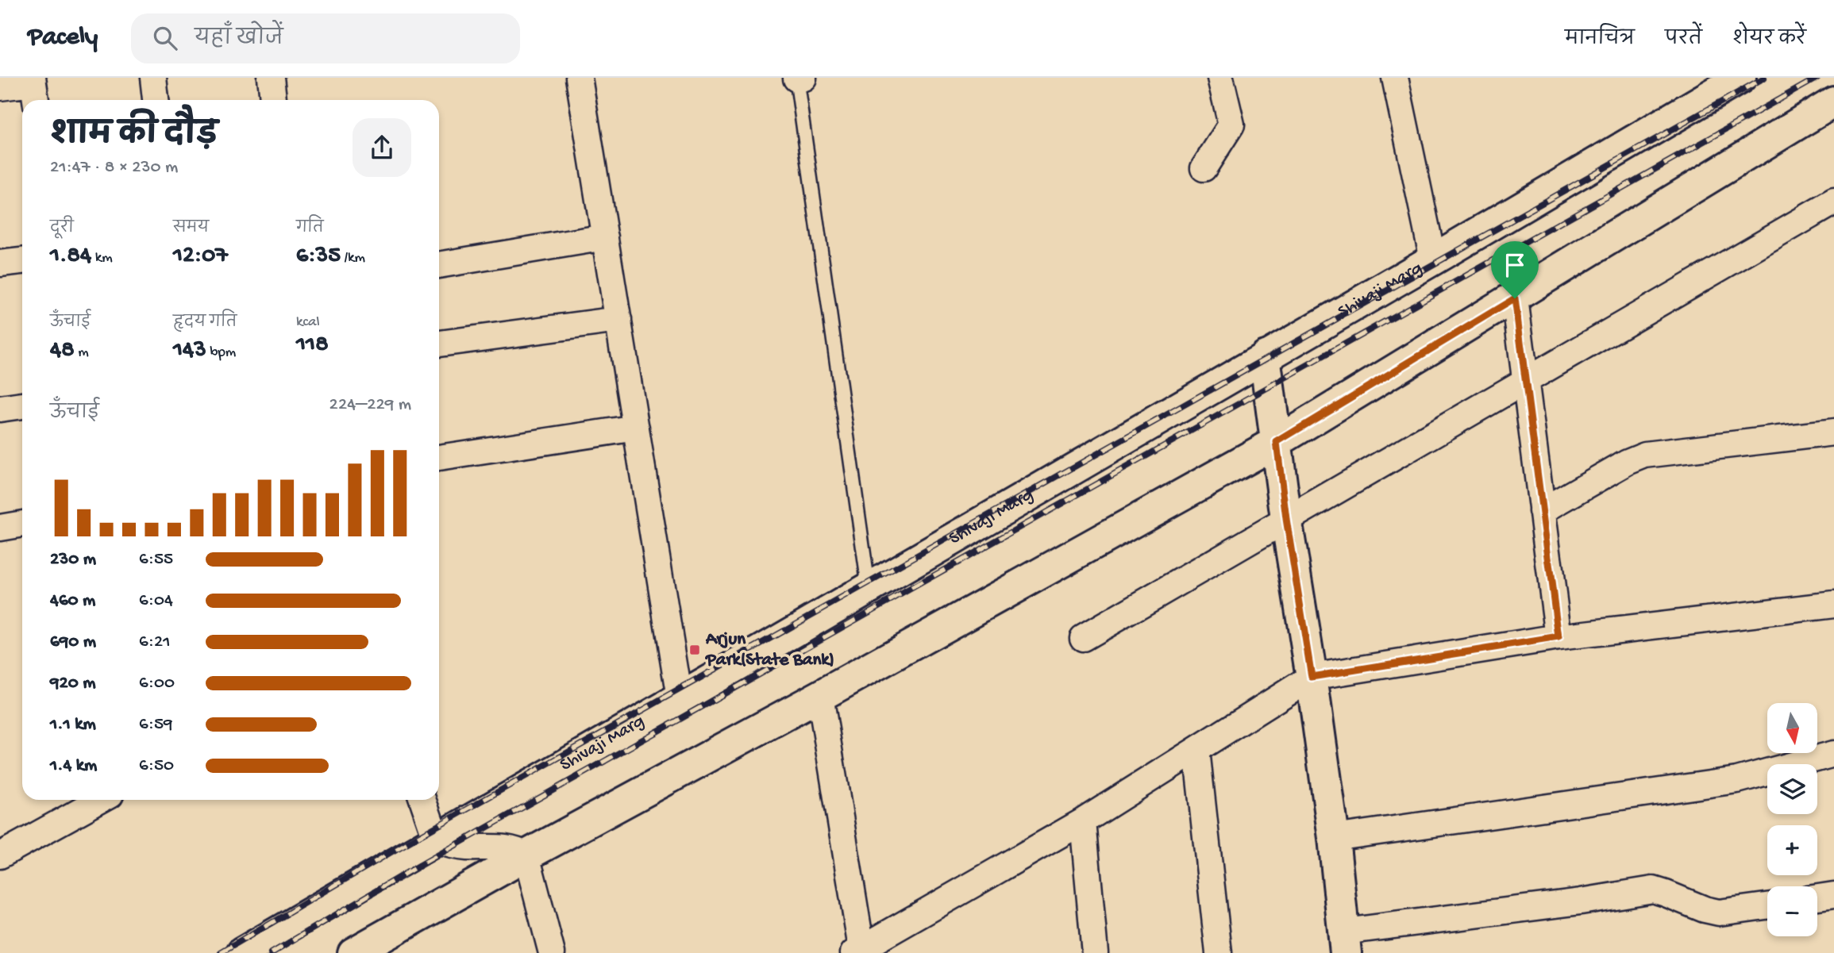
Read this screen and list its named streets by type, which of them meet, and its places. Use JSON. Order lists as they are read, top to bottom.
{
  "streets": {
    "main road": ["Shivaji Marg"]
  },
  "places": {
    "transit": ["Arjun Park(State Bank)"]
  },
  "north": "bottom",
  "page": {
    "header": "Pacely",
    "search": "यहाँ खोजें",
    "nav": ["मानचित्र", "परतें", "शेयर करें"],
    "heading": ["शाम की दौड़", "21:47 · 8 × 230 m"],
    "stats": [
      ["दूरी", "1.84 km"],
      ["समय", "12:07"],
      ["गति", "6:35 /km"],
      ["ऊँचाई", "48 m"],
      ["हृदय गति", "143 bpm"],
      ["kcal", "118"]
    ],
    "chart": ["ऊँचाई", "224–229 m"],
    "list": [
      {
        "name": "230 m",
        "note": "6:55"
      },
      {
        "name": "460 m",
        "note": "6:04"
      },
      {
        "name": "690 m",
        "note": "6:21"
      },
      {
        "name": "920 m",
        "note": "6:00"
      },
      {
        "name": "1.1 km",
        "note": "6:59"
      },
      {
        "name": "1.4 km",
        "note": "6:50"
      }
    ],
    "map_buttons": ["+", "−"]
  }
}
